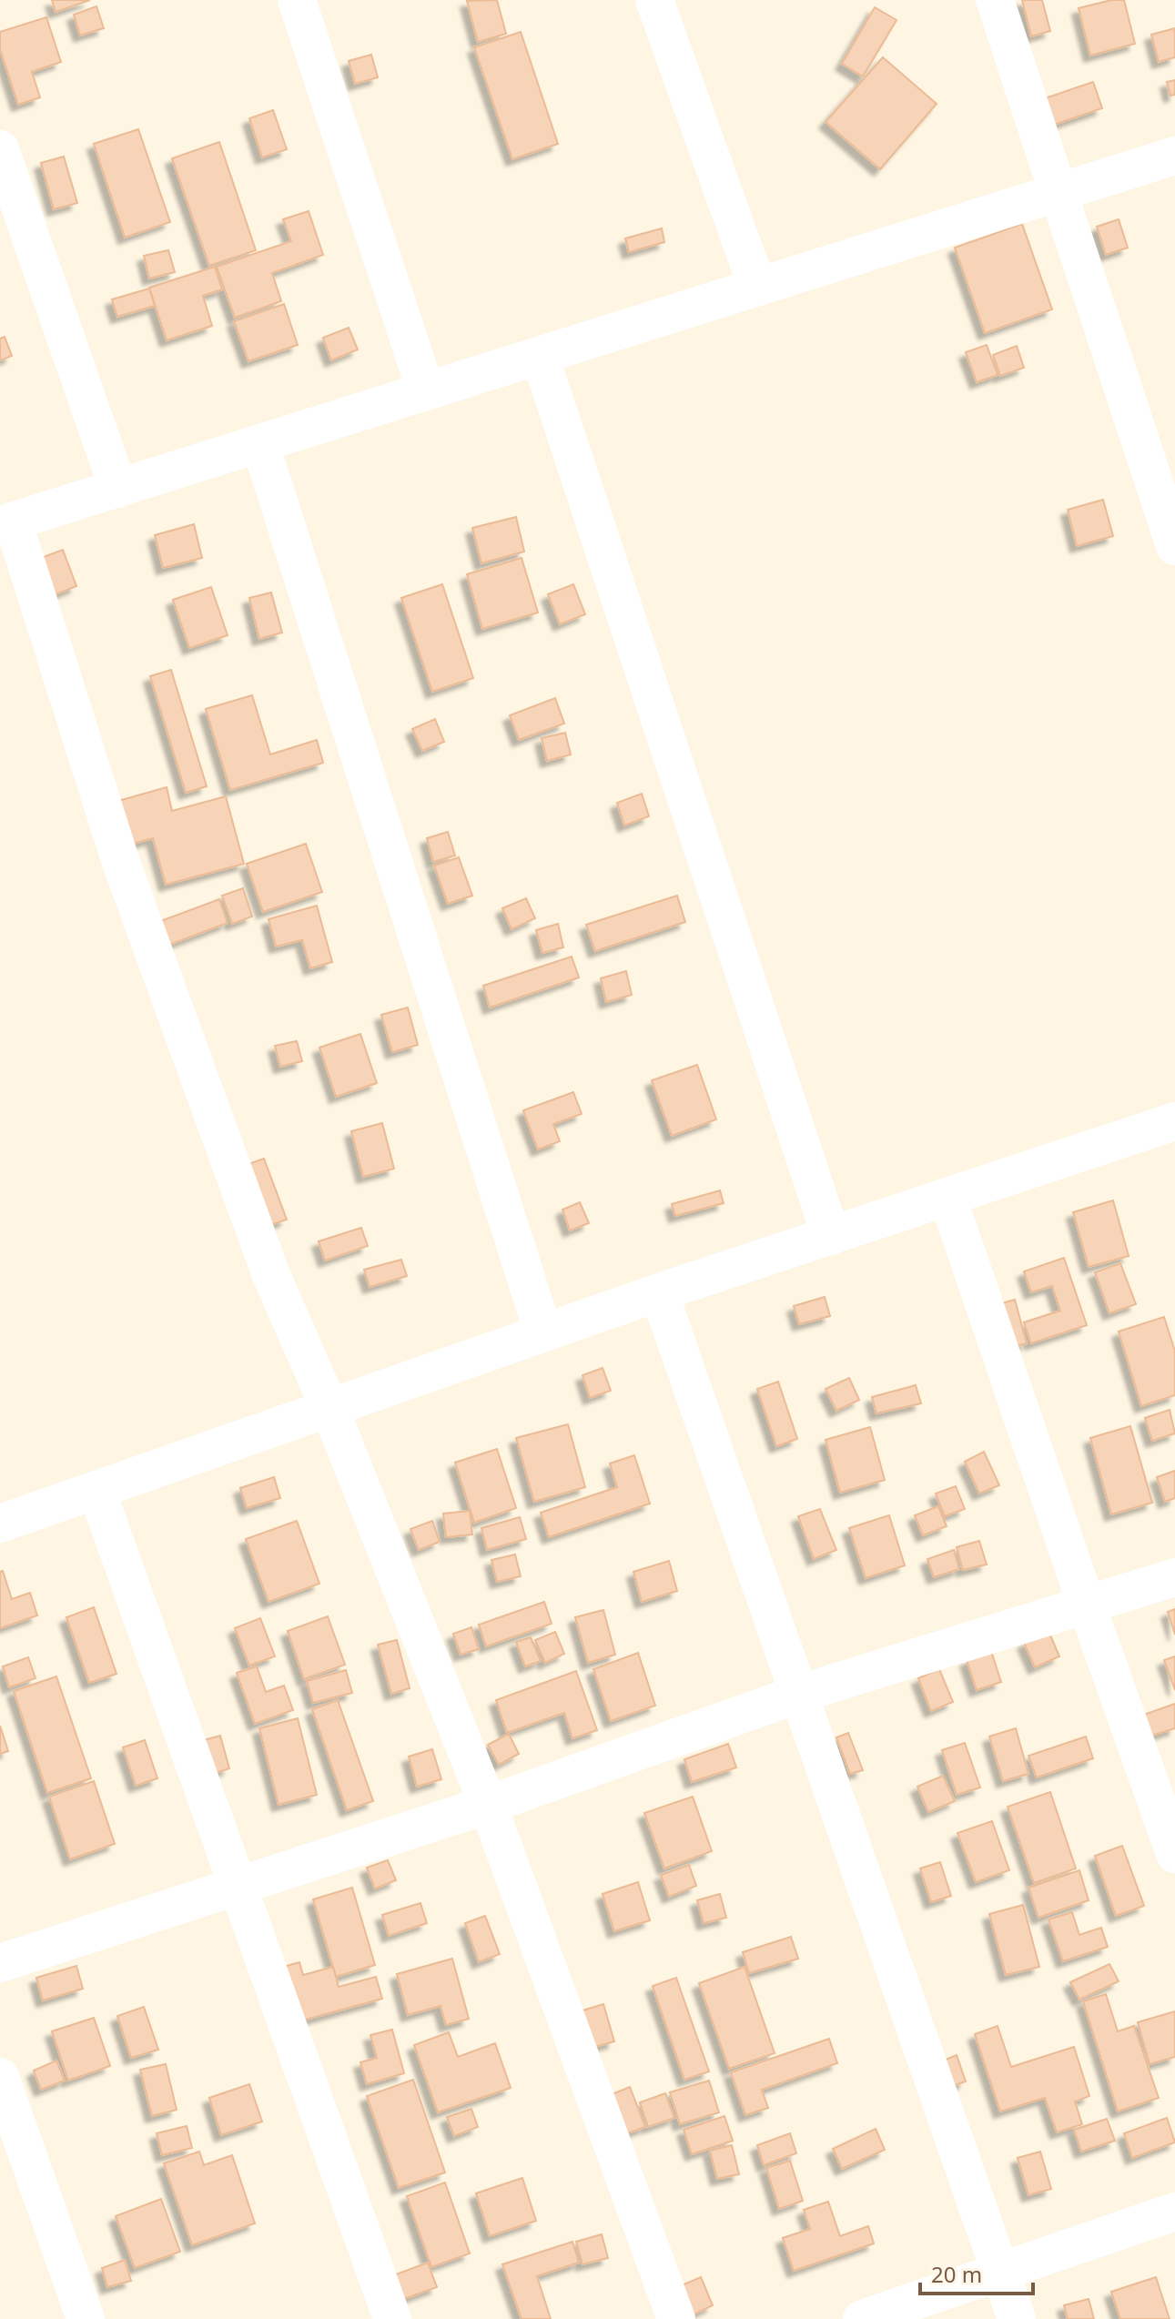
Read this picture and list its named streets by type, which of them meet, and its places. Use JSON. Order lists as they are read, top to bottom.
{
  "scale_bar": "20 m"
}
